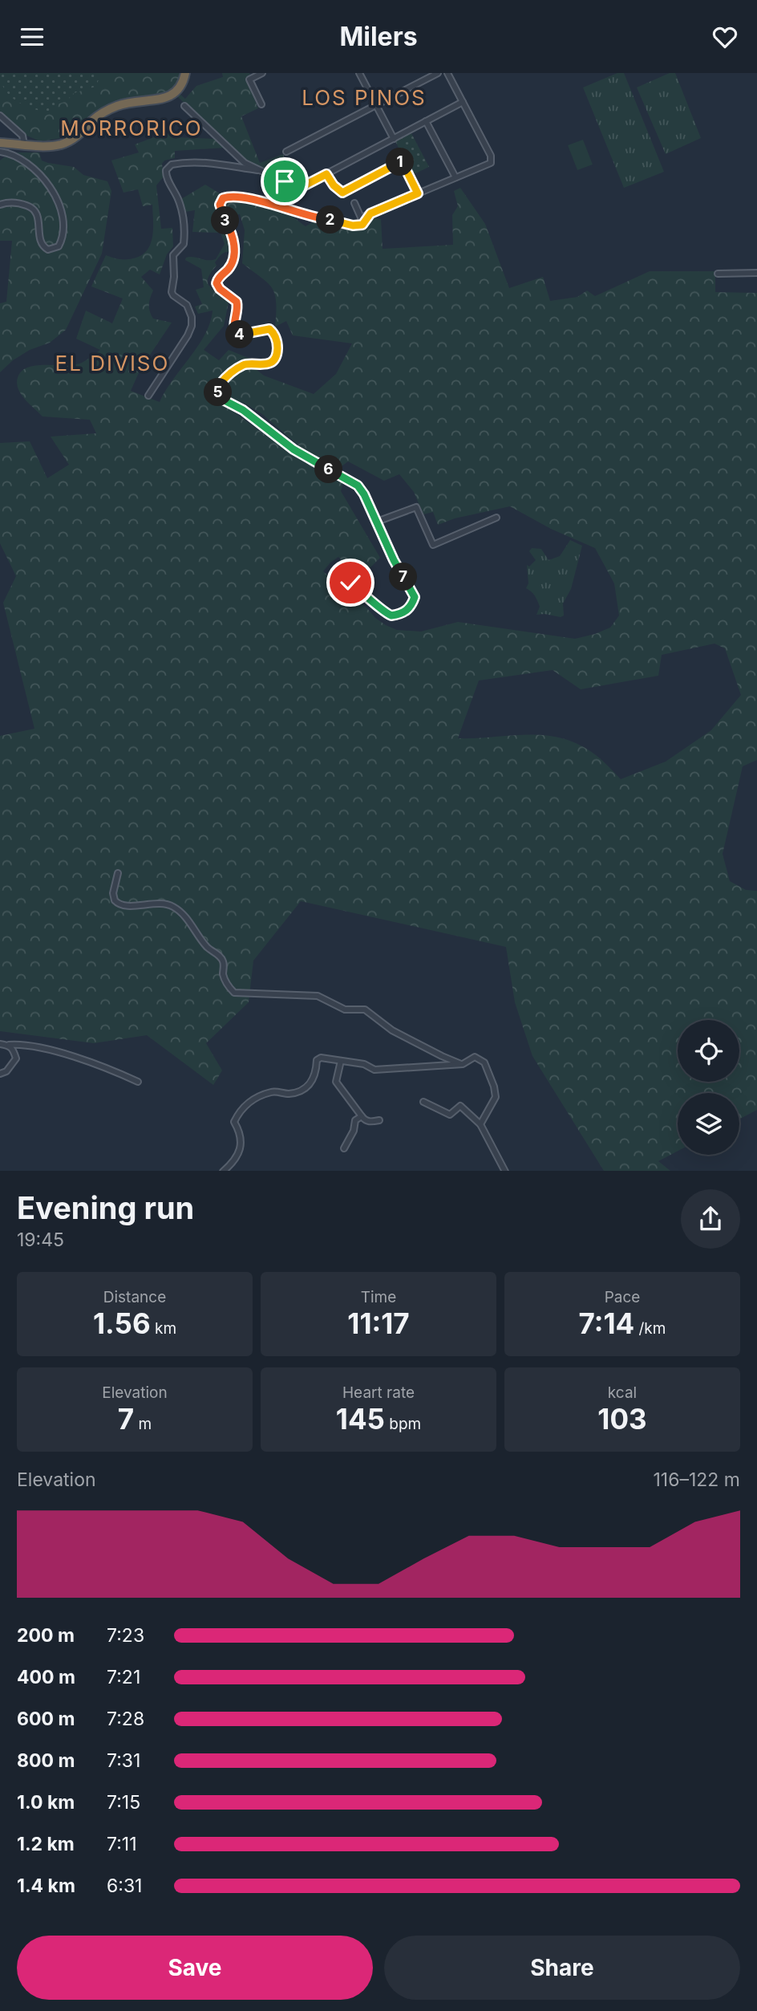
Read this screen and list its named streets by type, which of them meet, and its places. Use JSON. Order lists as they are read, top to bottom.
{
  "districts": ["LOS PINOS", "MORRORICO", "EL DIVISO"],
  "page": {
    "header": "Milers",
    "pins": [
      "1",
      "2",
      "3",
      "4",
      "5",
      "6",
      "7"
    ],
    "heading": ["Evening run", "19:45"],
    "stats": [
      ["Distance", "1.56 km"],
      ["Time", "11:17"],
      ["Pace", "7:14 /km"],
      ["Elevation", "7 m"],
      ["Heart rate", "145 bpm"],
      ["kcal", "103"]
    ],
    "chart": ["Elevation", "116–122 m"],
    "list": [
      {
        "name": "200 m",
        "note": "7:23"
      },
      {
        "name": "400 m",
        "note": "7:21"
      },
      {
        "name": "600 m",
        "note": "7:28"
      },
      {
        "name": "800 m",
        "note": "7:31"
      },
      {
        "name": "1.0 km",
        "note": "7:15"
      },
      {
        "name": "1.2 km",
        "note": "7:11"
      },
      {
        "name": "1.4 km",
        "note": "6:31"
      }
    ],
    "buttons": ["Save", "Share"]
  }
}
